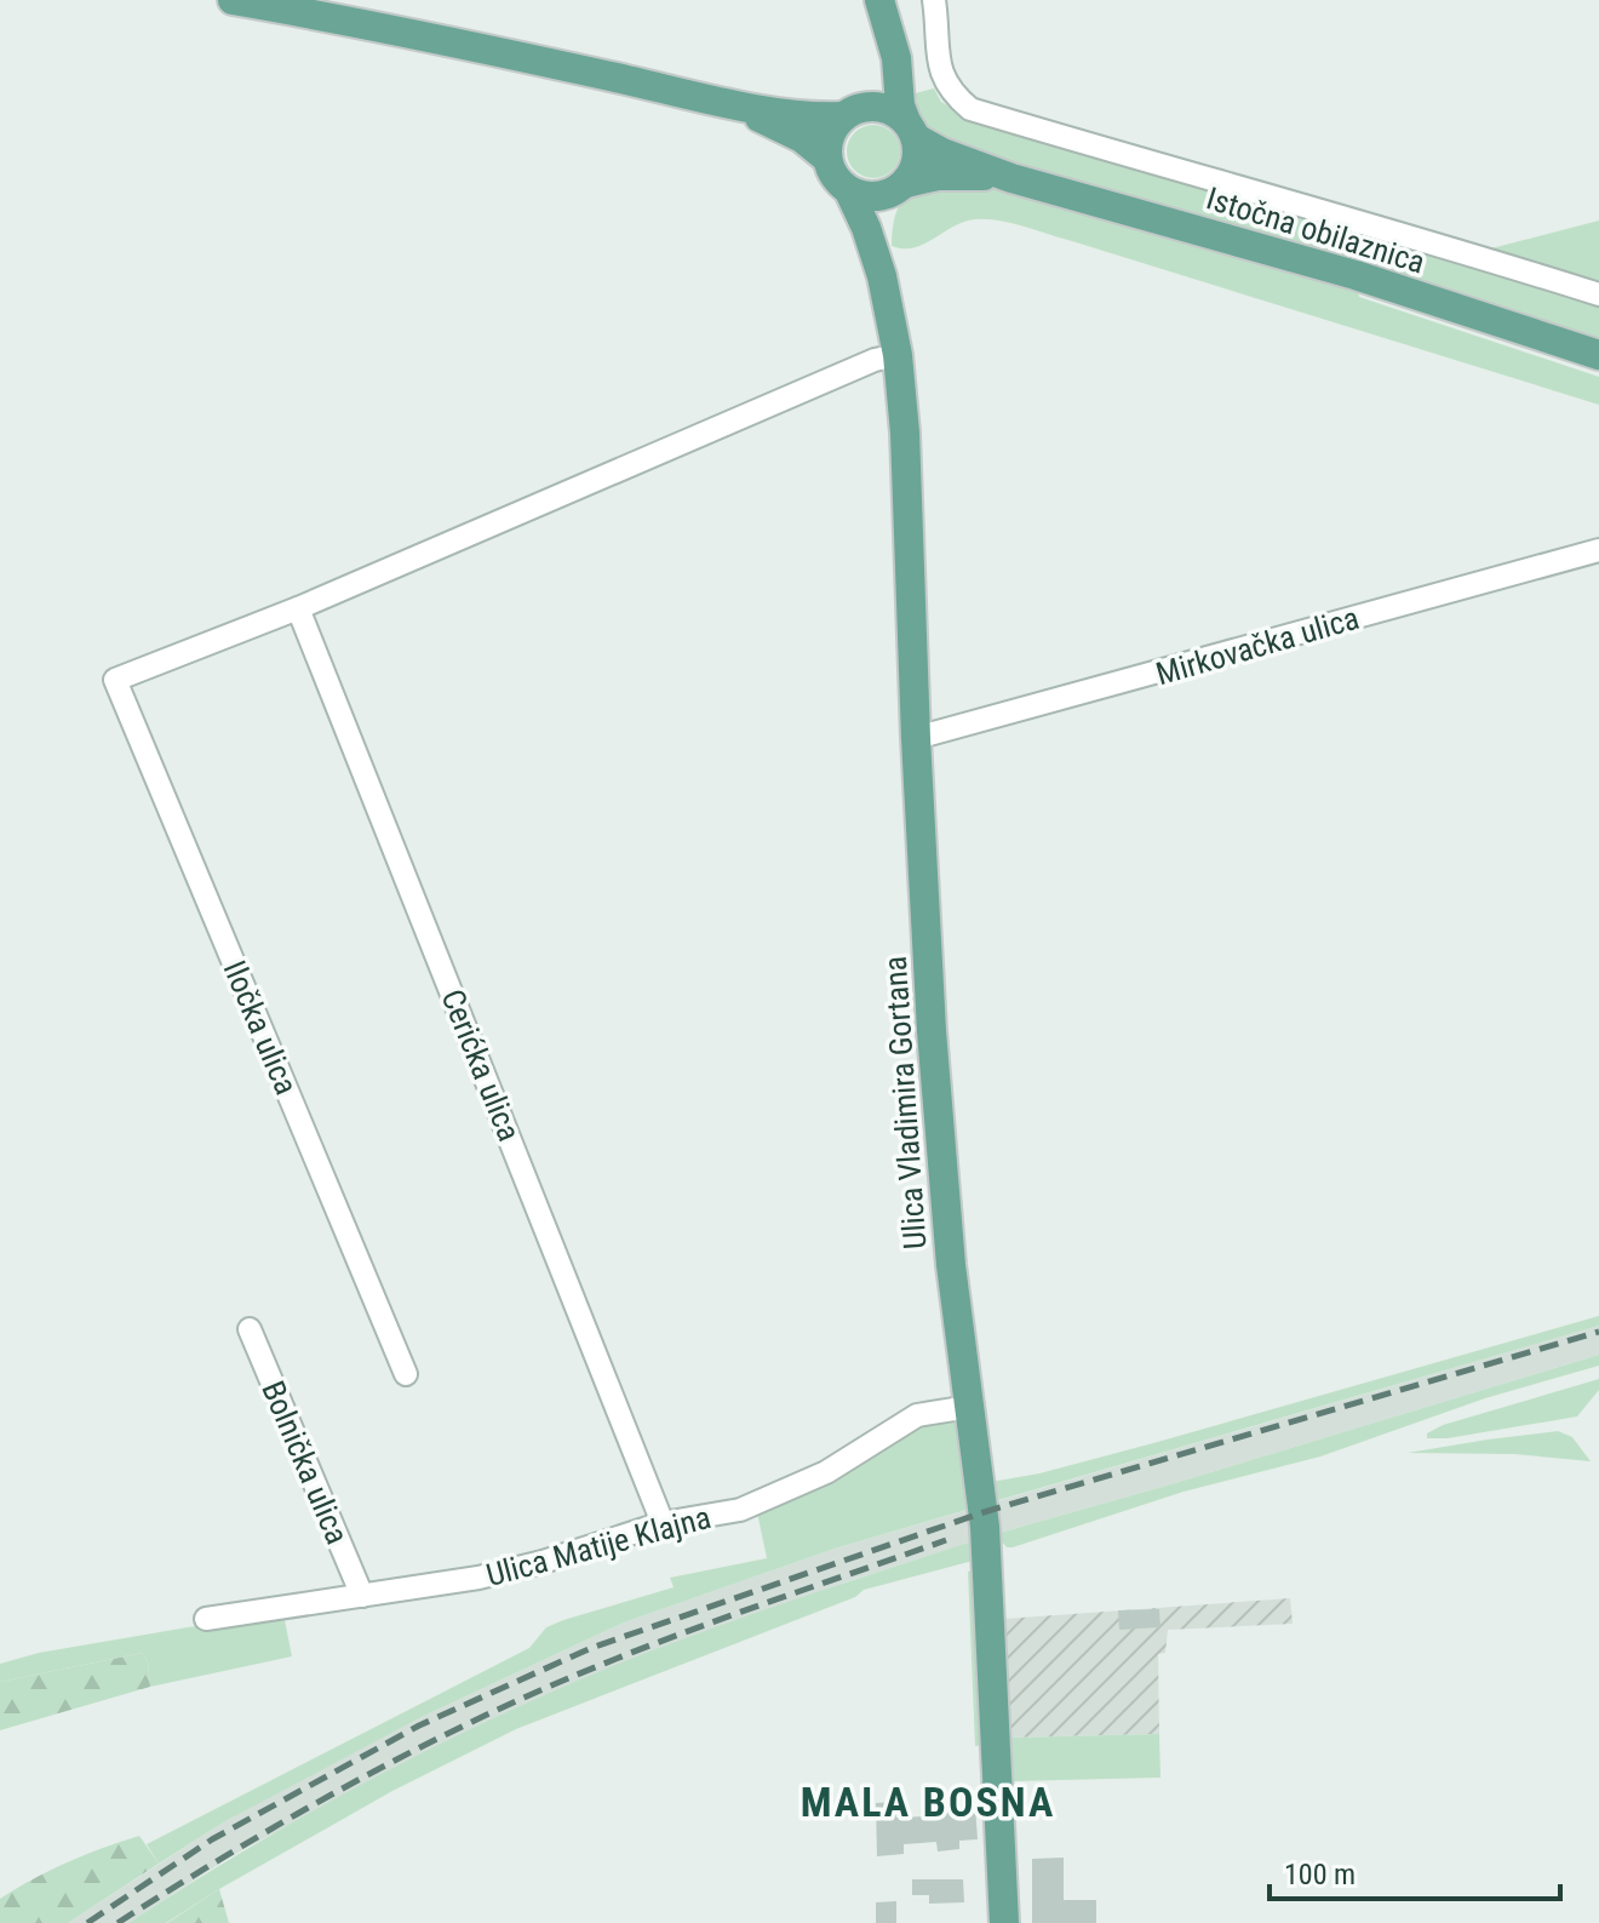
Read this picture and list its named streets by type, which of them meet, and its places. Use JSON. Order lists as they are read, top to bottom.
{
  "streets": {
    "main road": ["Istočna obilaznica", "Ulica Vladimira Gortana"],
    "street": [
      "Mirkovačka ulica",
      "Iločka ulica",
      "Cerićka ulica",
      "Bolnička ulica",
      "Ulica Matije Klajna"
    ]
  },
  "crossings": [
    ["Istočna obilaznica", "Ulica Vladimira Gortana"],
    ["Mirkovačka ulica", "Ulica Vladimira Gortana"],
    ["Iločka ulica", "Cerićka ulica"],
    ["Cerićka ulica", "Ulica Matije Klajna"],
    ["Ulica Vladimira Gortana", "Ulica Matije Klajna"],
    ["Bolnička ulica", "Ulica Matije Klajna"]
  ],
  "districts": ["MALA BOSNA"],
  "scale_bar": "100 m"
}
